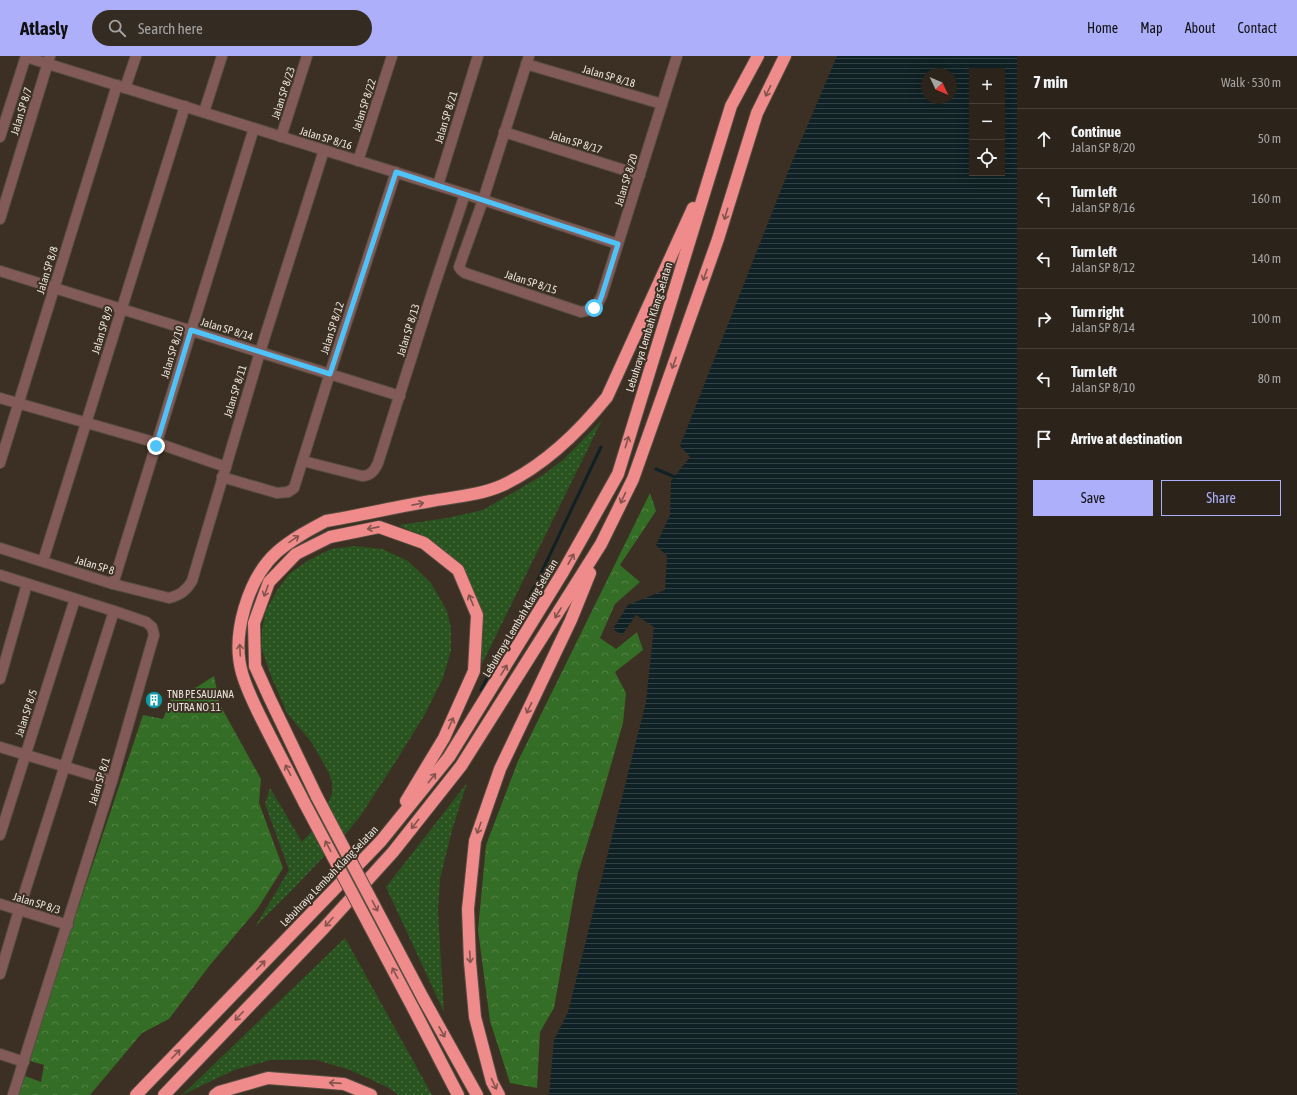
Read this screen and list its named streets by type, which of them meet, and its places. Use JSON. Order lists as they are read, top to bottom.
{
  "streets": {
    "highway": ["Lebuhraya Lembah Klang Selatan"],
    "street": [
      "Jalan SP 8/18",
      "Jalan SP 8/23",
      "Jalan SP 8/22",
      "Jalan SP 8/7",
      "Jalan SP 8/21",
      "Jalan SP 8/16",
      "Jalan SP 8/17",
      "Jalan SP 8/20",
      "Jalan SP 8/8",
      "Jalan SP 8/15",
      "Jalan SP 8/12",
      "Jalan SP 8/14",
      "Jalan SP 8/9",
      "Jalan SP 8/13",
      "Jalan SP 8/10",
      "Jalan SP 8/11",
      "Jalan SP 8",
      "Jalan SP 8/5",
      "Jalan SP 8/1",
      "Jalan SP 8/3"
    ]
  },
  "crossings": [
    ["Jalan SP 8/18", "Jalan SP 8/20"],
    ["Jalan SP 8/23", "Jalan SP 8/16"],
    ["Jalan SP 8/22", "Jalan SP 8/16"],
    ["Jalan SP 8/7", "Jalan SP 8/16"],
    ["Jalan SP 8/21", "Jalan SP 8/16"],
    ["Jalan SP 8/16", "Jalan SP 8/20"],
    ["Jalan SP 8/16", "Jalan SP 8/8"],
    ["Jalan SP 8/16", "Jalan SP 8/15"],
    ["Jalan SP 8/16", "Jalan SP 8/12"],
    ["Jalan SP 8/16", "Jalan SP 8/9"],
    ["Jalan SP 8/16", "Jalan SP 8/13"],
    ["Jalan SP 8/16", "Jalan SP 8/10"],
    ["Jalan SP 8/16", "Jalan SP 8/11"],
    ["Jalan SP 8/17", "Jalan SP 8/20"],
    ["Jalan SP 8/20", "Jalan SP 8/15"],
    ["Jalan SP 8/8", "Jalan SP 8/14"],
    ["Jalan SP 8/12", "Jalan SP 8/14"],
    ["Jalan SP 8/12", "Jalan SP 8/13"],
    ["Jalan SP 8/12", "Jalan SP 8/11"],
    ["Jalan SP 8/14", "Jalan SP 8/9"],
    ["Jalan SP 8/14", "Jalan SP 8/13"],
    ["Jalan SP 8/14", "Jalan SP 8/10"],
    ["Jalan SP 8/14", "Jalan SP 8/11"],
    ["Jalan SP 8/9", "Jalan SP 8"],
    ["Jalan SP 8/10", "Jalan SP 8"],
    ["Jalan SP 8/11", "Jalan SP 8"],
    ["Jalan SP 8/5", "Jalan SP 8/1"],
    ["Jalan SP 8/1", "Jalan SP 8/3"]
  ],
  "places": {
    "building": ["TNB PE SAUJANA PUTRA NO 11"]
  },
  "north": "bottom right",
  "page": {
    "header": "Atlasly",
    "search": "Search here",
    "nav": [
      "Home",
      "Map",
      "About",
      "Contact"
    ],
    "heading": ["7 min", "Walk · 530 m"],
    "map_buttons": ["+", "−"],
    "list": [
      ["Continue", "Jalan SP 8/20", "50 m"],
      ["Turn left", "Jalan SP 8/16", "160 m"],
      ["Turn left", "Jalan SP 8/12", "140 m"],
      ["Turn right", "Jalan SP 8/14", "100 m"],
      ["Turn left", "Jalan SP 8/10", "80 m"],
      "Arrive at destination"
    ],
    "buttons": ["Save", "Share"]
  }
}
